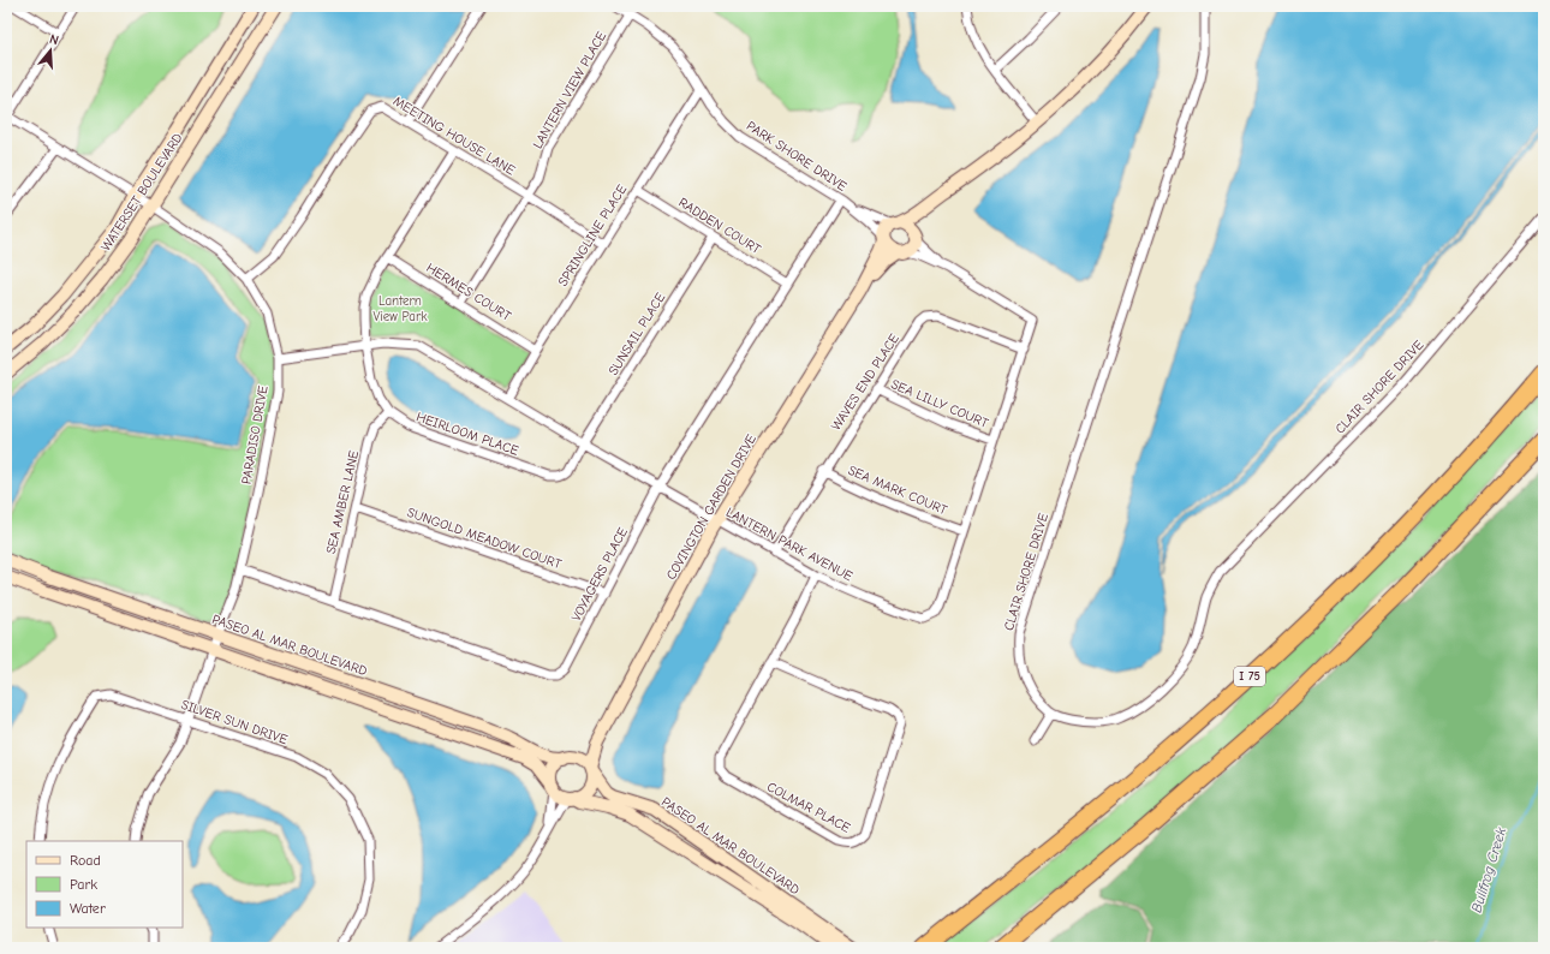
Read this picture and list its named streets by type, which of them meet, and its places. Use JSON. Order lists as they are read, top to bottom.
{
  "streets": {
    "highway": ["I 75"],
    "street": [
      "LANTERN VIEW PLACE",
      "MEETING HOUSE LANE",
      "PARK SHORE DRIVE",
      "WATERSET BOULEVARD",
      "RADDEN COURT",
      "SPRINGLINE PLACE",
      "HERMES COURT",
      "SUNSAIL PLACE",
      "WAVES END PLACE",
      "CLAIR SHORE DRIVE",
      "SEA LILLY COURT",
      "HEIRLOOM PLACE",
      "PARADISO DRIVE",
      "SEA MARK COURT",
      "SEA AMBER LANE",
      "COVINGTON GARDEN DRIVE",
      "SUNGOLD MEADOW COURT",
      "LANTERN PARK AVENUE",
      "VOYAGERS PLACE",
      "PASEO AL MAR BOULEVARD",
      "SILVER SUN DRIVE",
      "COLMAR PLACE"
    ]
  },
  "crossings": [
    ["LANTERN VIEW PLACE", "MEETING HOUSE LANE"],
    ["LANTERN VIEW PLACE", "PARK SHORE DRIVE"],
    ["LANTERN VIEW PLACE", "HERMES COURT"],
    ["MEETING HOUSE LANE", "SPRINGLINE PLACE"],
    ["MEETING HOUSE LANE", "HEIRLOOM PLACE"],
    ["MEETING HOUSE LANE", "PARADISO DRIVE"],
    ["PARK SHORE DRIVE", "SPRINGLINE PLACE"],
    ["PARK SHORE DRIVE", "COVINGTON GARDEN DRIVE"],
    ["PARK SHORE DRIVE", "VOYAGERS PLACE"],
    ["WATERSET BOULEVARD", "PARADISO DRIVE"],
    ["RADDEN COURT", "SPRINGLINE PLACE"],
    ["RADDEN COURT", "SUNSAIL PLACE"],
    ["RADDEN COURT", "VOYAGERS PLACE"],
    ["SPRINGLINE PLACE", "HERMES COURT"],
    ["SPRINGLINE PLACE", "LANTERN PARK AVENUE"],
    ["HERMES COURT", "HEIRLOOM PLACE"],
    ["SUNSAIL PLACE", "HEIRLOOM PLACE"],
    ["SUNSAIL PLACE", "LANTERN PARK AVENUE"],
    ["WAVES END PLACE", "SEA LILLY COURT"],
    ["WAVES END PLACE", "SEA MARK COURT"],
    ["WAVES END PLACE", "LANTERN PARK AVENUE"],
    ["SEA LILLY COURT", "LANTERN PARK AVENUE"],
    ["HEIRLOOM PLACE", "SEA AMBER LANE"],
    ["HEIRLOOM PLACE", "LANTERN PARK AVENUE"],
    ["PARADISO DRIVE", "LANTERN PARK AVENUE"],
    ["PARADISO DRIVE", "VOYAGERS PLACE"],
    ["PARADISO DRIVE", "PASEO AL MAR BOULEVARD"],
    ["PARADISO DRIVE", "SILVER SUN DRIVE"],
    ["SEA MARK COURT", "LANTERN PARK AVENUE"],
    ["SEA AMBER LANE", "SUNGOLD MEADOW COURT"],
    ["SEA AMBER LANE", "VOYAGERS PLACE"],
    ["COVINGTON GARDEN DRIVE", "LANTERN PARK AVENUE"],
    ["COVINGTON GARDEN DRIVE", "PASEO AL MAR BOULEVARD"],
    ["SUNGOLD MEADOW COURT", "VOYAGERS PLACE"],
    ["LANTERN PARK AVENUE", "VOYAGERS PLACE"],
    ["LANTERN PARK AVENUE", "COLMAR PLACE"]
  ],
  "water": ["Bullfrog Creek"],
  "parks": ["Lantern View Park"],
  "legend": ["Road", "Park", "Water"],
  "north": "top"
}
